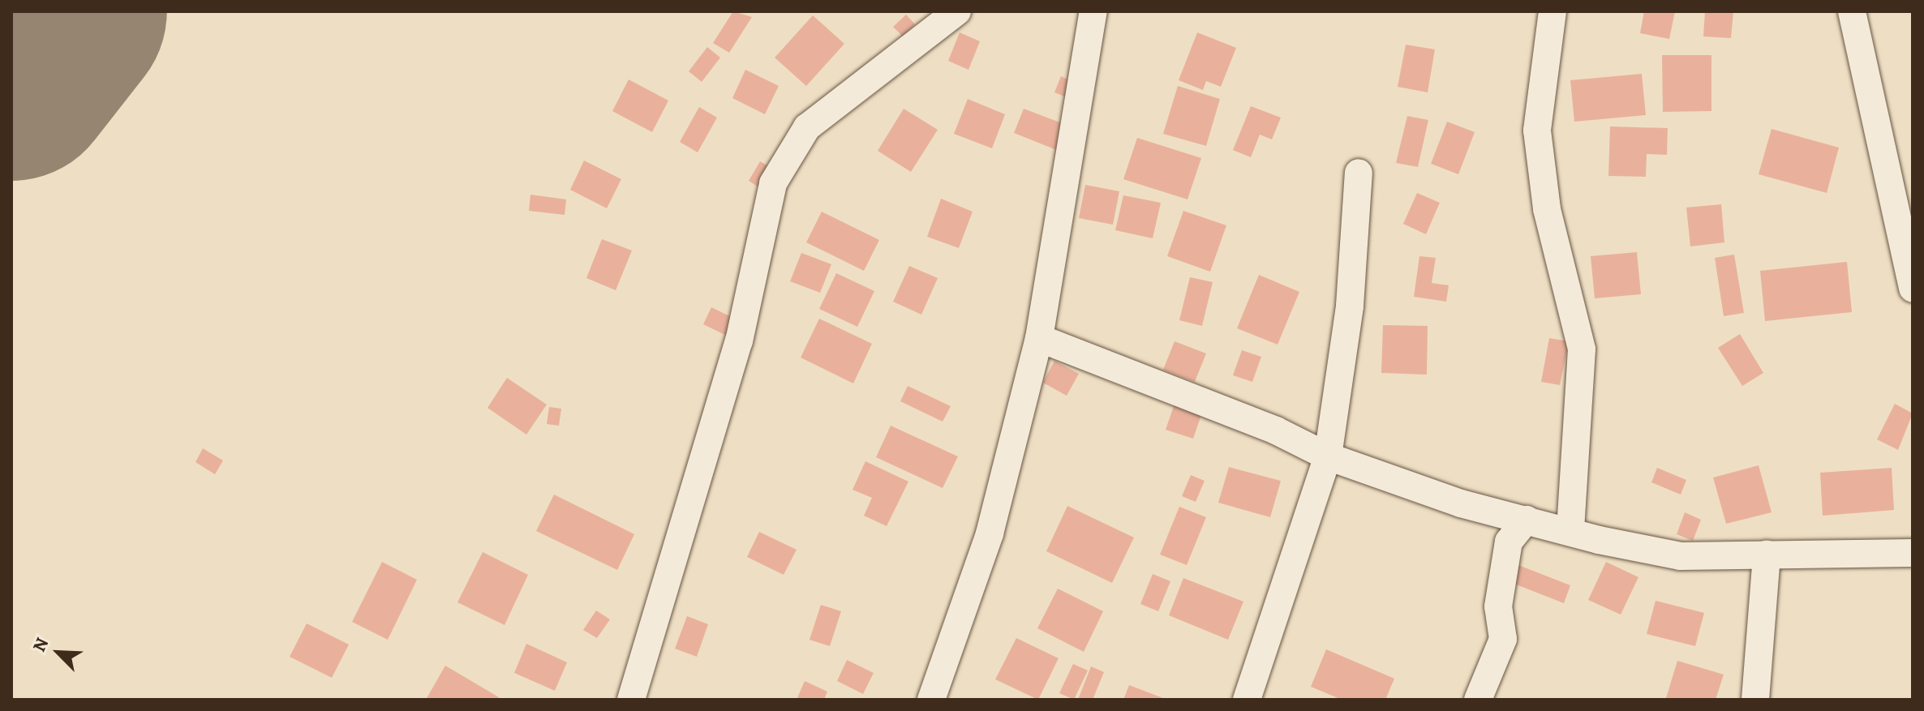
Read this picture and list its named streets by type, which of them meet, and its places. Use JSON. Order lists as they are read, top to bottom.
{
  "north": "top left"
}
